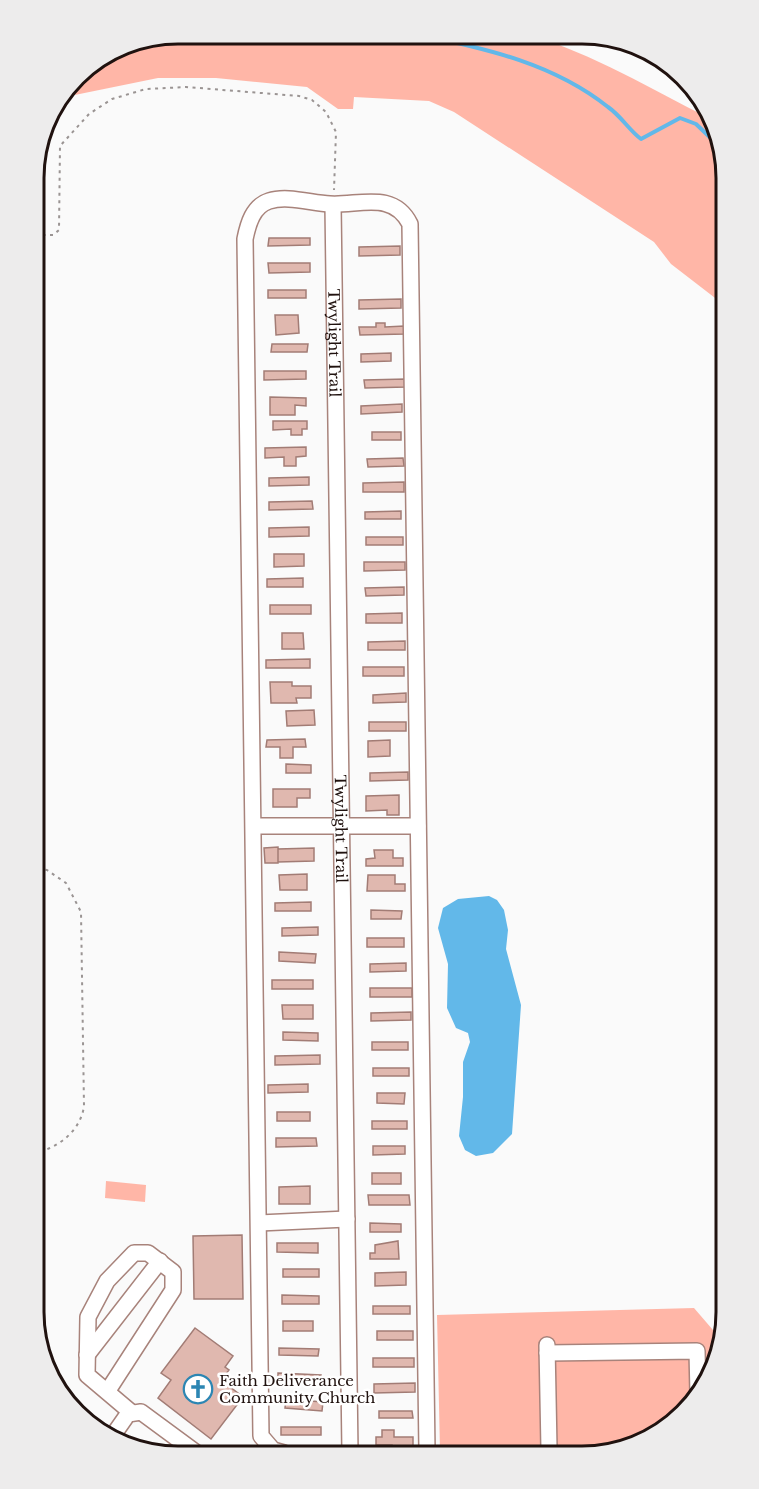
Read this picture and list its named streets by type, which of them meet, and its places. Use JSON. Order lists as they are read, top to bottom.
{
  "streets": {
    "street": ["Twylight Trail"]
  },
  "places": {
    "church": ["Faith Deliverance Community Church"]
  }
}
